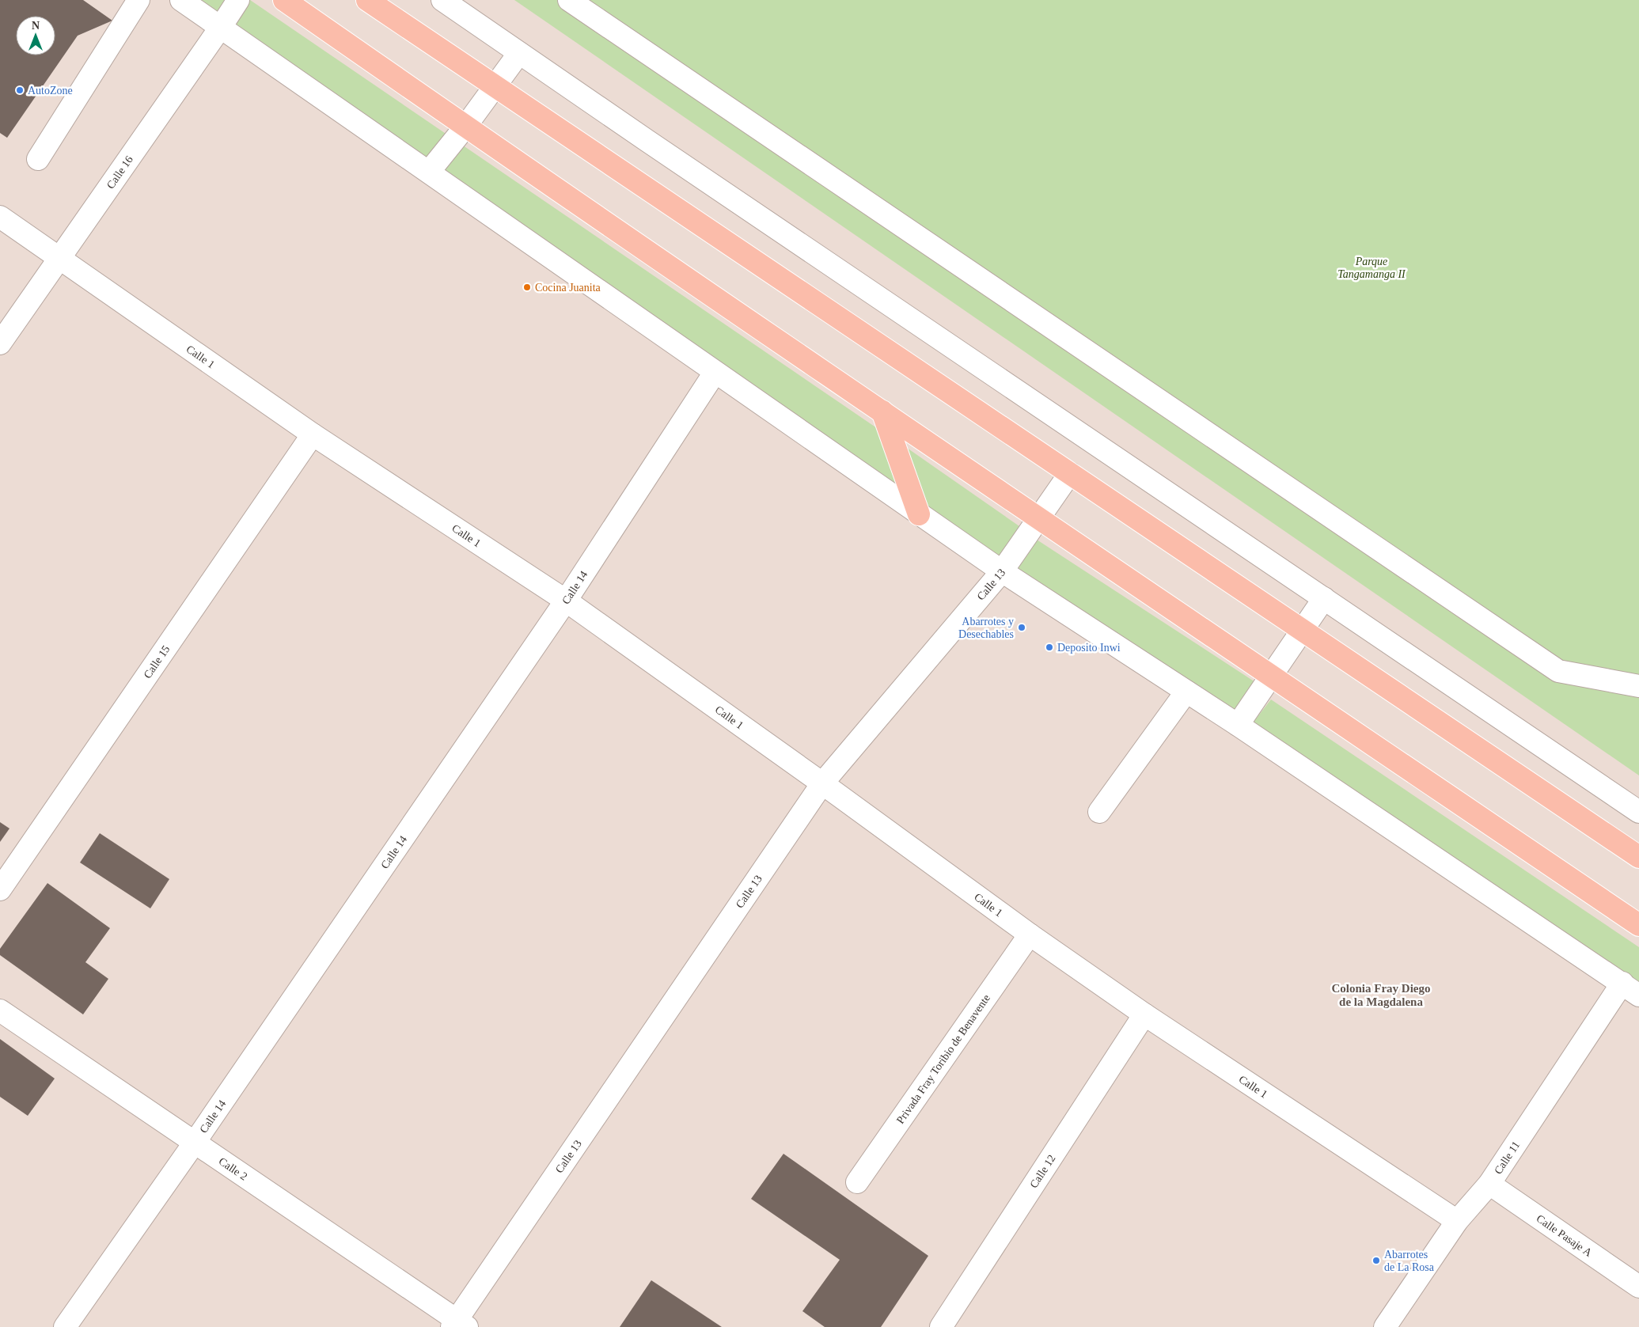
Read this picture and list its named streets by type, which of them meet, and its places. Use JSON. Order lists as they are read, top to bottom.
{
  "streets": {
    "street": [
      "Calle 16",
      "Calle 1",
      "Calle 13",
      "Calle 14",
      "Calle 15",
      "Privada Fray Toribio de Benavente",
      "Calle 11",
      "Calle 2",
      "Calle 12",
      "Calle Pasaje A"
    ]
  },
  "crossings": [
    ["Calle 16", "Calle 1"],
    ["Calle 1", "Calle 13"],
    ["Calle 1", "Calle 14"],
    ["Calle 1", "Calle 15"],
    ["Calle 1", "Privada Fray Toribio de Benavente"],
    ["Calle 1", "Calle 11"],
    ["Calle 1", "Calle 12"],
    ["Calle 13", "Calle 2"],
    ["Calle 14", "Calle 2"],
    ["Calle 11", "Calle Pasaje A"]
  ],
  "districts": ["Colonia Fray Diego de la Magdalena"],
  "parks": ["Parque Tangamanga II"],
  "places": [
    "AutoZone",
    "Cocina Juanita",
    "Abarrotes y Desechables",
    "Deposito Inwi",
    "Abarrotes de La Rosa"
  ],
  "north": "top"
}
